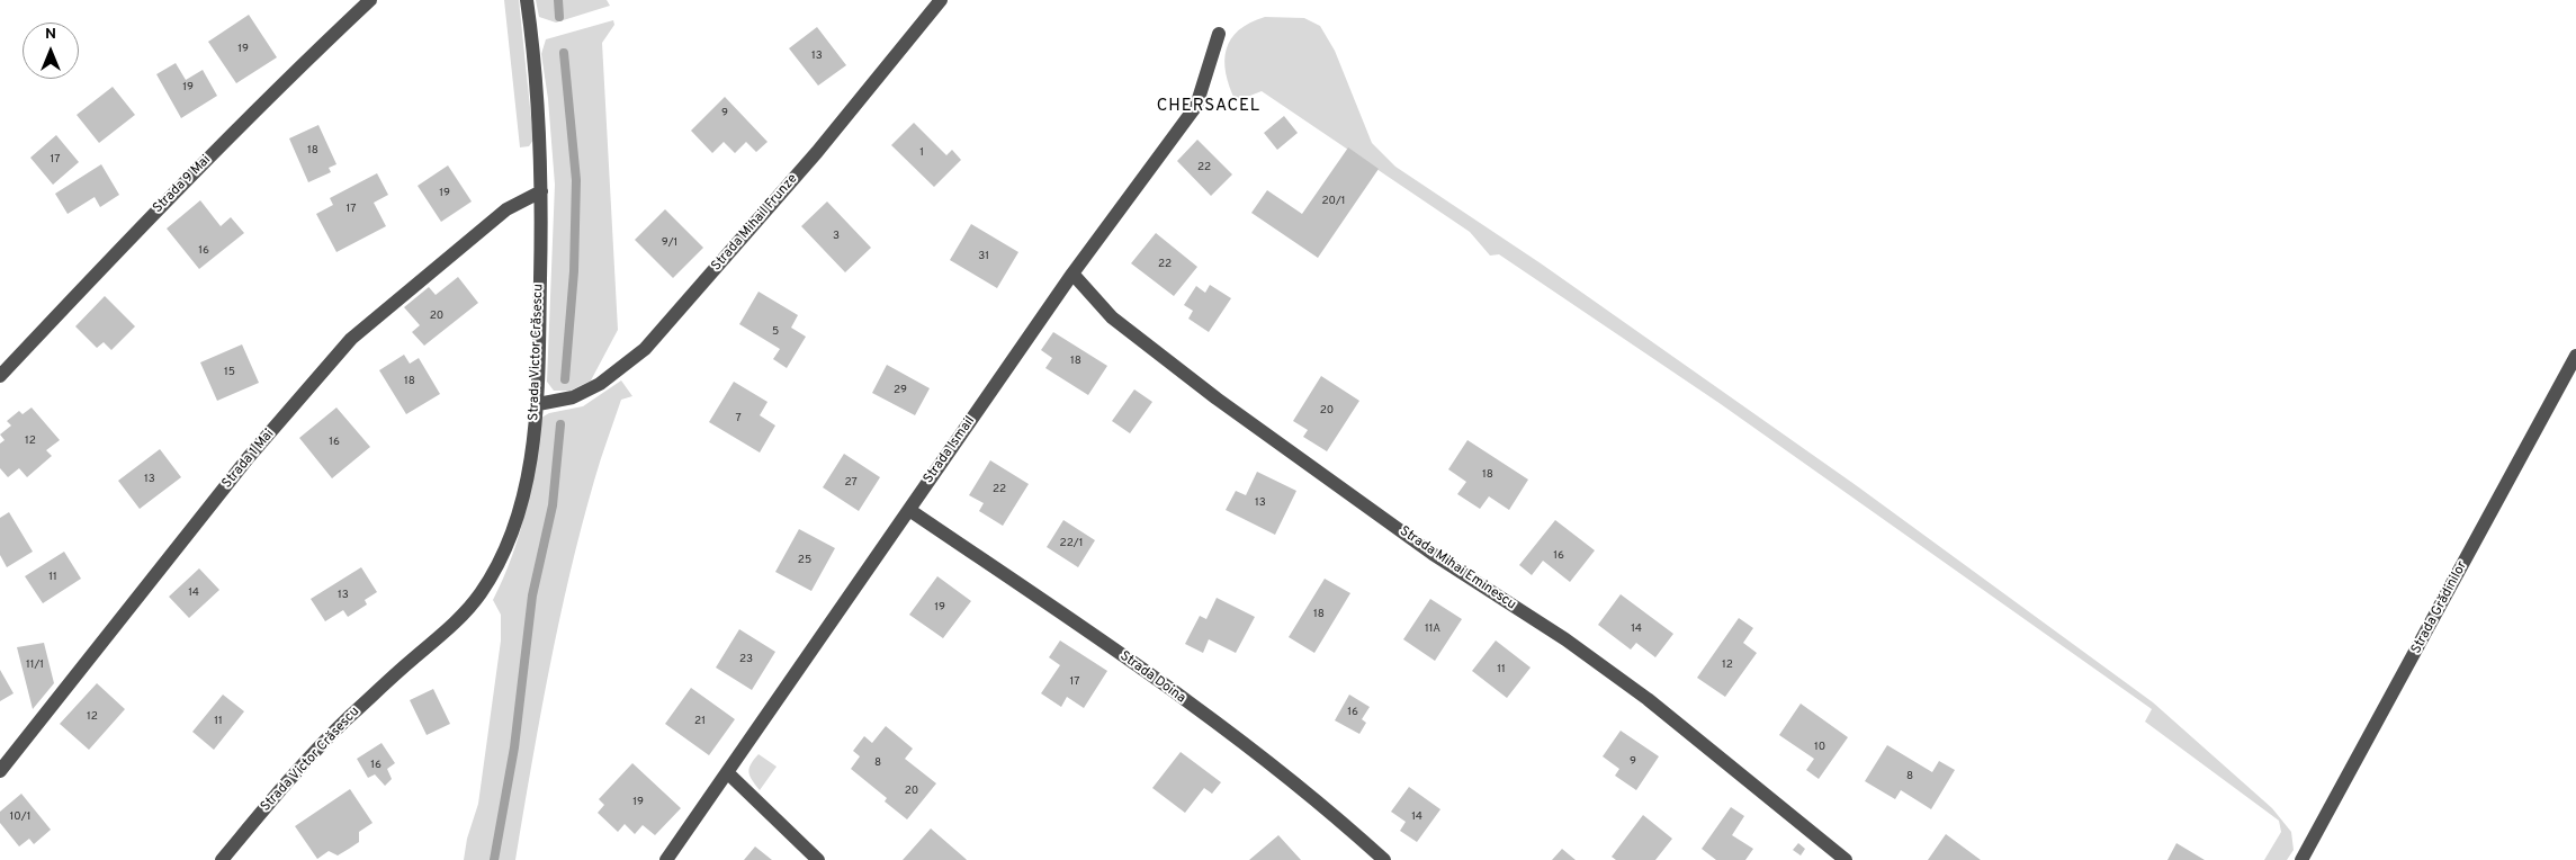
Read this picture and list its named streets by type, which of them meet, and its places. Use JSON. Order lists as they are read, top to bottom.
{
  "streets": {
    "street": [
      "Strada 9 Mai",
      "Strada Mihail Frunze",
      "Strada Victor Crăsescu",
      "Strada Ismail",
      "Strada 1 Mai",
      "Strada Mihai Eminescu",
      "Strada Grădinilor",
      "Strada Doina"
    ]
  },
  "crossings": [
    ["Strada Mihail Frunze", "Strada Victor Crăsescu"],
    ["Strada Victor Crăsescu", "Strada 1 Mai"],
    ["Strada Ismail", "Strada Mihai Eminescu"],
    ["Strada Ismail", "Strada Doina"]
  ],
  "districts": ["CHERSACEL"],
  "house_numbers": [
    "19",
    "13",
    "19",
    "9",
    "18",
    "1",
    "17",
    "22",
    "19",
    "20/1",
    "17",
    "3",
    "9/1",
    "16",
    "31",
    "22",
    "20",
    "5",
    "18",
    "15",
    "18",
    "29",
    "20",
    "7",
    "12",
    "16",
    "18",
    "13",
    "27",
    "22",
    "13",
    "22/1",
    "16",
    "25",
    "11",
    "14",
    "13",
    "19",
    "18",
    "11A",
    "14",
    "23",
    "11/1",
    "12",
    "11",
    "17",
    "16",
    "12",
    "11",
    "21",
    "10",
    "9",
    "8",
    "16",
    "8",
    "20",
    "19",
    "10/1",
    "14"
  ],
  "north": "top"
}
